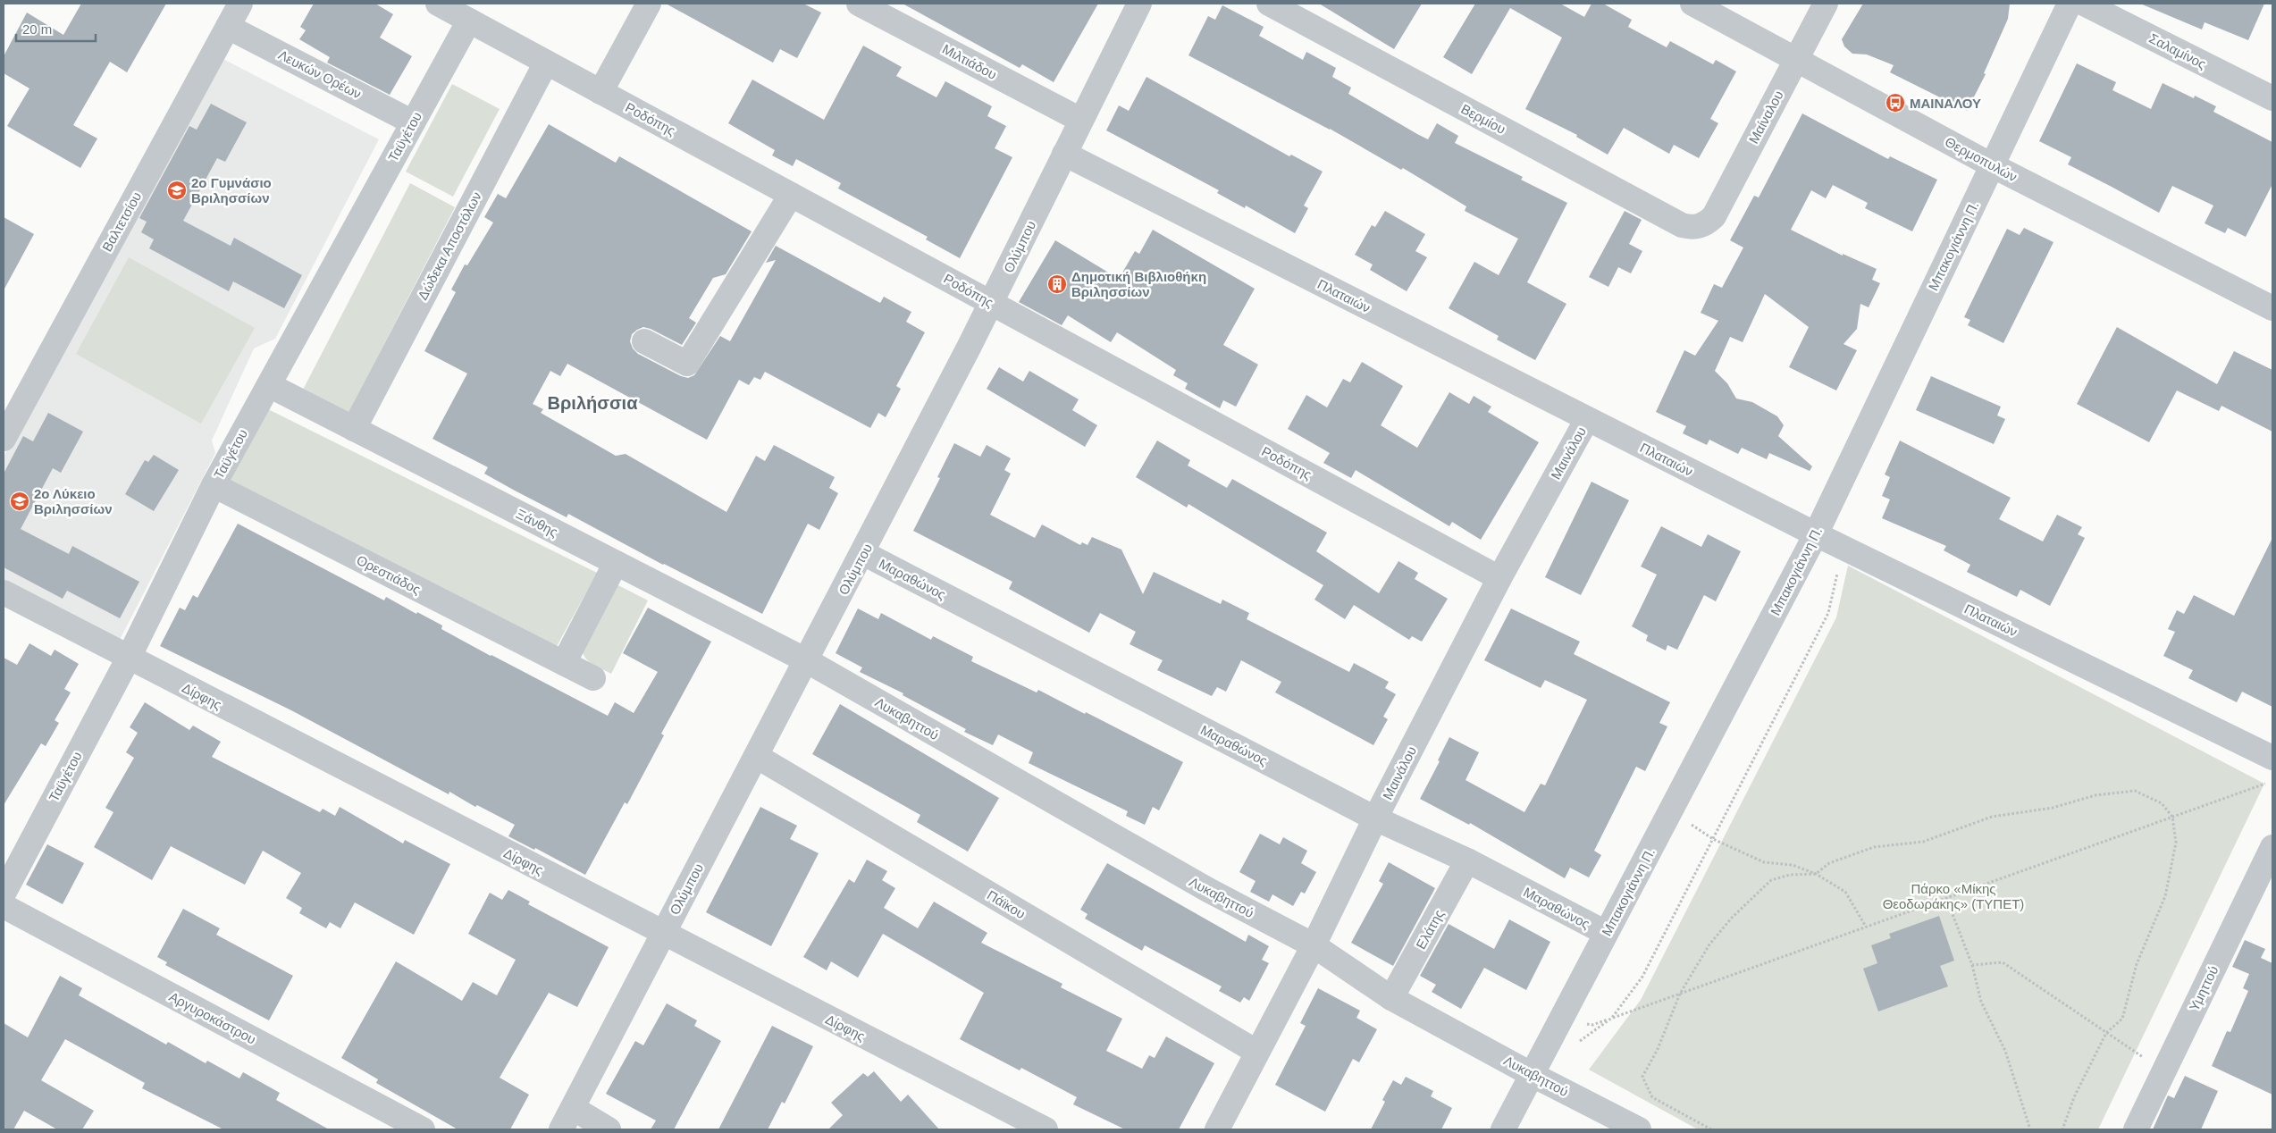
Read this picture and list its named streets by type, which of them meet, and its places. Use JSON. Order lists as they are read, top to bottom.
{
  "streets": {
    "street": [
      "Σαλαμίνος",
      "Μιλτιάδου",
      "Λευκών Ορέων",
      "Μαίναλου",
      "Ροδόπης",
      "Βερμίου",
      "Ταϋγέτου",
      "Θερμοπυλών",
      "Βαλτετσίου",
      "Δώδεκα Αποστόλων",
      "Μπακογιάννη Π.",
      "Ολύμπου",
      "Πλαταιών",
      "Μαινάλου",
      "Ξάνθης",
      "Ορεστιάδος",
      "Μαραθώνος",
      "Δίρφης",
      "Λυκαβηττού",
      "Πάϊκου",
      "Ελάτης",
      "Υμηττού",
      "Αργυροκάστρου"
    ]
  },
  "crossings": [
    ["Μιλτιάδου", "Ολύμπου"],
    ["Λευκών Ορέων", "Ταϋγέτου"],
    ["Λευκών Ορέων", "Βαλτετσίου"],
    ["Μαίναλου", "Βερμίου"],
    ["Μαίναλου", "Θερμοπυλών"],
    ["Ροδόπης", "Ταϋγέτου"],
    ["Ροδόπης", "Δώδεκα Αποστόλων"],
    ["Ροδόπης", "Ολύμπου"],
    ["Ροδόπης", "Μαινάλου"],
    ["Ταϋγέτου", "Ξάνθης"],
    ["Ταϋγέτου", "Ορεστιάδος"],
    ["Ταϋγέτου", "Δίρφης"],
    ["Θερμοπυλών", "Μπακογιάννη Π."],
    ["Δώδεκα Αποστόλων", "Ξάνθης"],
    ["Μπακογιάννη Π.", "Πλαταιών"],
    ["Μπακογιάννη Π.", "Μαραθώνος"],
    ["Μπακογιάννη Π.", "Λυκαβηττού"],
    ["Ολύμπου", "Πλαταιών"],
    ["Ολύμπου", "Ξάνθης"],
    ["Ολύμπου", "Μαραθώνος"],
    ["Ολύμπου", "Δίρφης"],
    ["Ολύμπου", "Λυκαβηττού"],
    ["Ολύμπου", "Πάϊκου"],
    ["Πλαταιών", "Μαινάλου"],
    ["Μαινάλου", "Μαραθώνος"],
    ["Μαινάλου", "Λυκαβηττού"],
    ["Μαινάλου", "Πάϊκου"],
    ["Ξάνθης", "Λυκαβηττού"],
    ["Μαραθώνος", "Ελάτης"],
    ["Λυκαβηττού", "Ελάτης"]
  ],
  "districts": ["Βριλήσσια"],
  "parks": ["Πάρκο «Μίκης Θεοδωράκης» (ΤΥΠΕΤ)"],
  "places": {
    "bus stop": ["ΜΑΙΝΑΛΟΥ"],
    "school or university": ["2ο Γυμνάσιο Βριλησσίων", "2ο Λύκειο Βριλησσίων"],
    "building": ["Δημοτική Βιβλιοθήκη Βριλησσίων"]
  },
  "scale_bar": "20 m"
}
